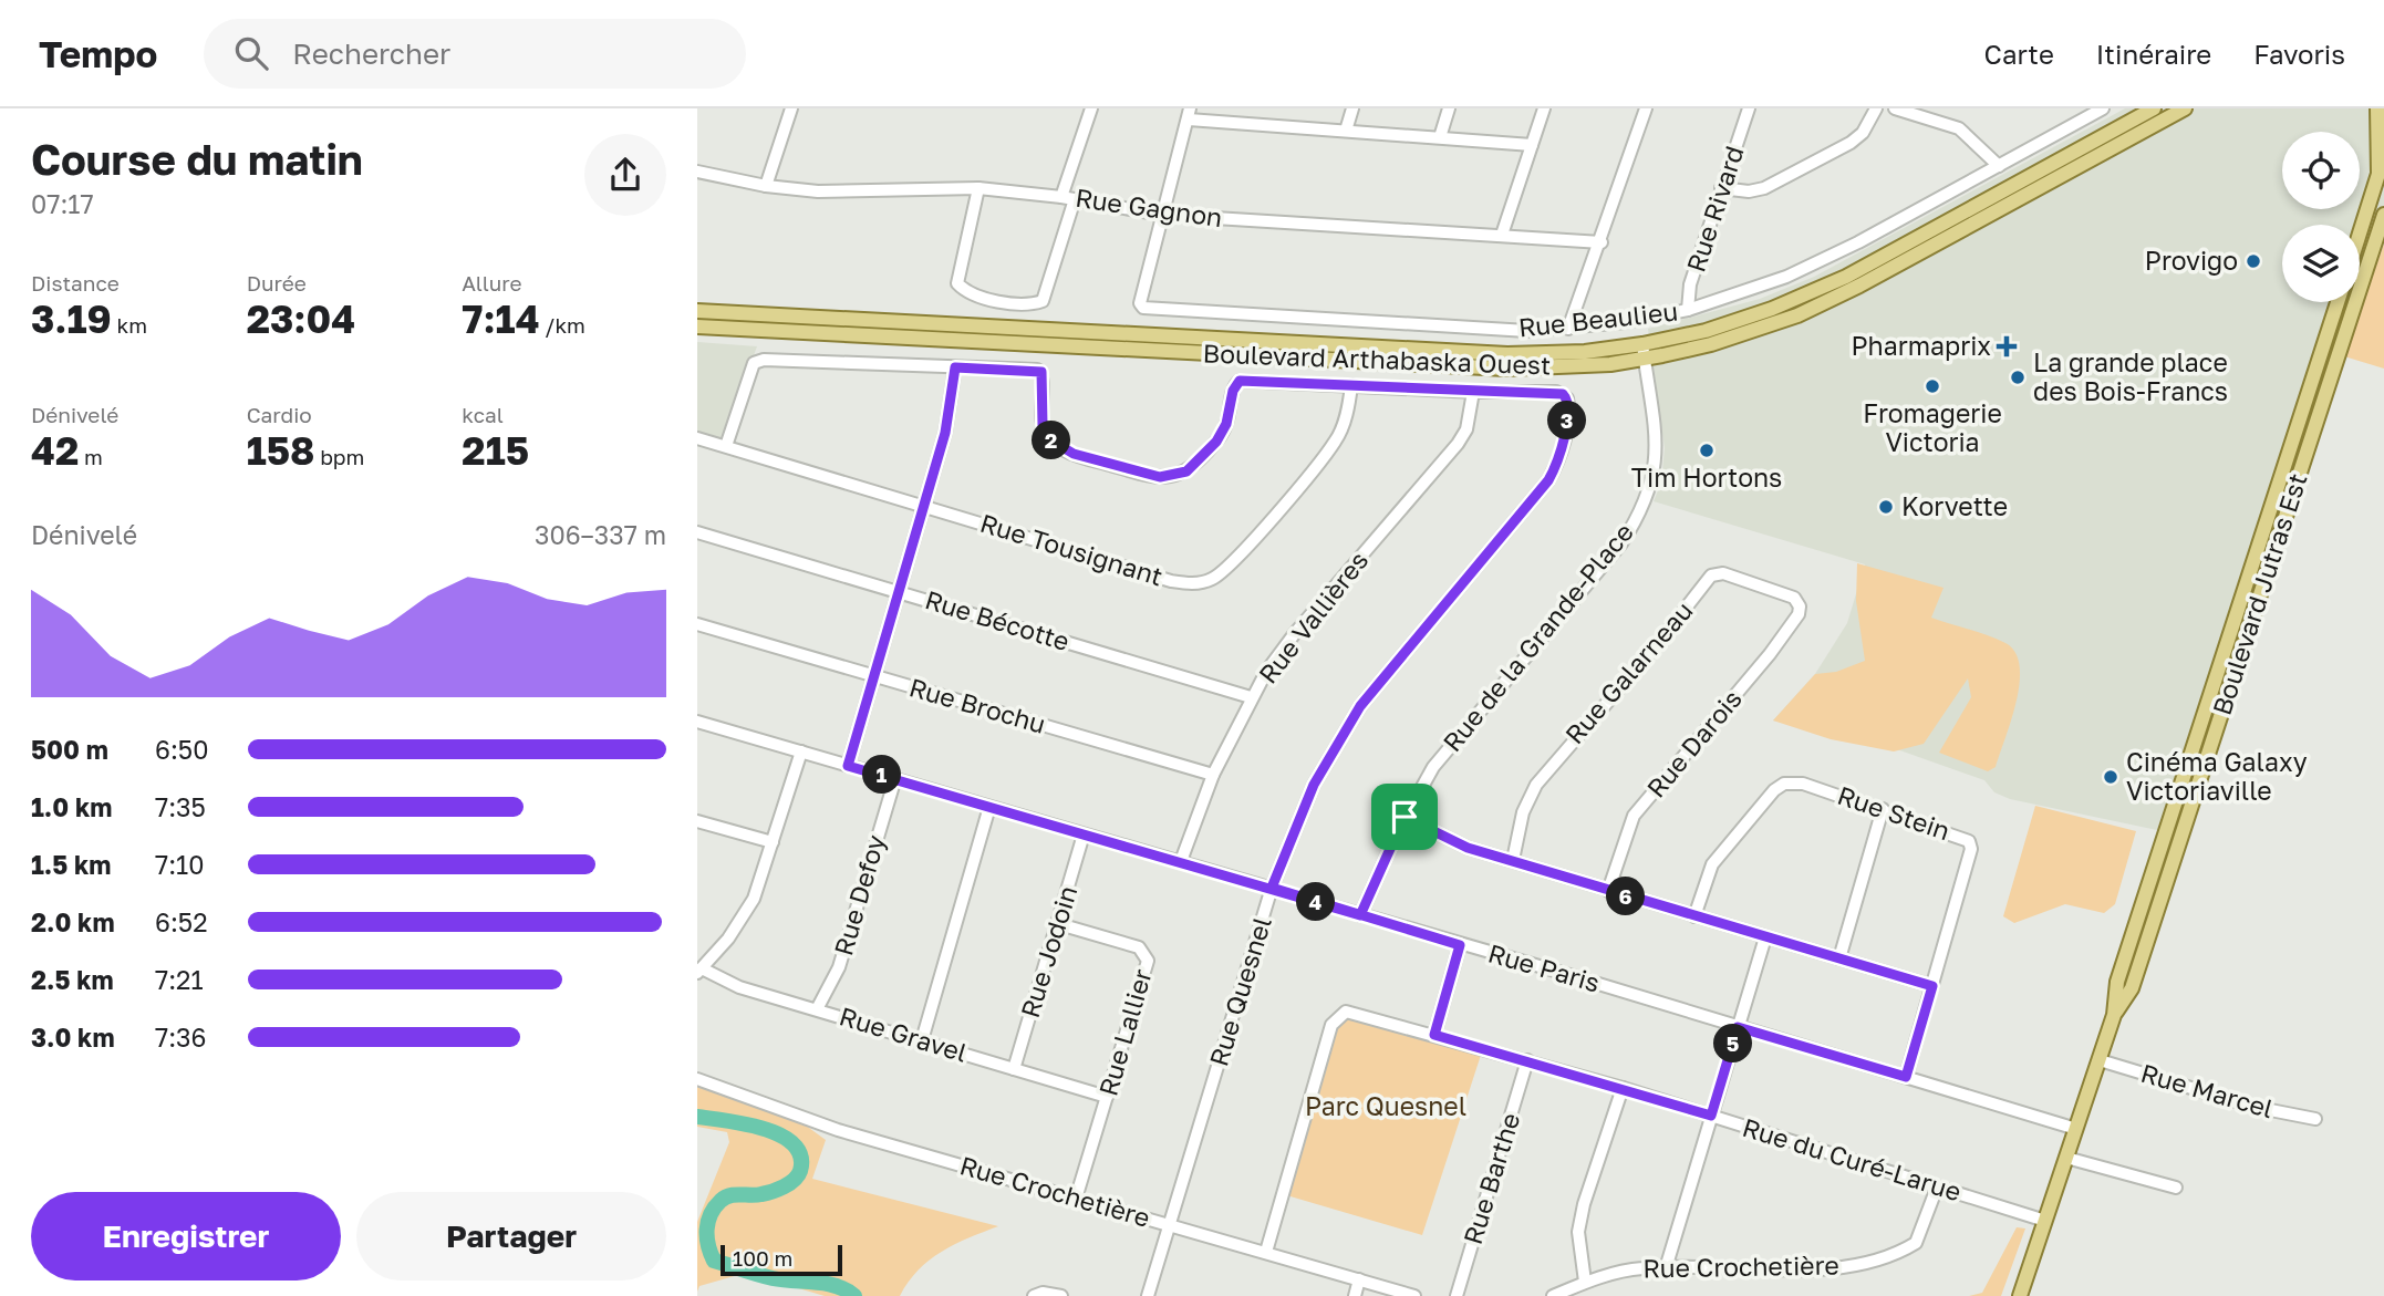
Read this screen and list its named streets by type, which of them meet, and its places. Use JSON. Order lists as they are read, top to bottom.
{
  "streets": {
    "main road": ["Boulevard Arthabaska Ouest", "Boulevard Jutras Est"],
    "street": [
      "Rue Gagnon",
      "Rue Rivard",
      "Rue Beaulieu",
      "Rue Tousignant",
      "Rue Vallières",
      "Rue Bécotte",
      "Rue de la Grande-Place",
      "Rue Galarneau",
      "Rue Brochu",
      "Rue Darois",
      "Rue Stein",
      "Rue Defoy",
      "Rue Jodoin",
      "Rue Paris",
      "Rue Quesnel",
      "Rue Lallier",
      "Rue Gravel",
      "Rue Marcel",
      "Rue du Curé-Larue",
      "Rue Barthe",
      "Rue Crochetière"
    ]
  },
  "crossings": [
    ["Rue Gagnon", "Rue Beaulieu"],
    ["Rue Rivard", "Rue Beaulieu"],
    ["Boulevard Arthabaska Ouest", "Rue de la Grande-Place"],
    ["Boulevard Jutras Est", "Rue Paris"],
    ["Boulevard Jutras Est", "Rue Marcel"],
    ["Boulevard Jutras Est", "Rue du Curé-Larue"],
    ["Rue Vallières", "Rue Bécotte"],
    ["Rue Vallières", "Rue Brochu"],
    ["Rue Vallières", "Rue Paris"],
    ["Rue Vallières", "Rue Quesnel"],
    ["Rue de la Grande-Place", "Rue Paris"],
    ["Rue Galarneau", "Rue Darois"],
    ["Rue Stein", "Rue Paris"],
    ["Rue Defoy", "Rue Paris"],
    ["Rue Defoy", "Rue Gravel"],
    ["Rue Jodoin", "Rue Paris"],
    ["Rue Jodoin", "Rue Lallier"],
    ["Rue Jodoin", "Rue Gravel"],
    ["Rue Paris", "Rue Quesnel"],
    ["Rue Quesnel", "Rue Crochetière"],
    ["Rue Lallier", "Rue Gravel"],
    ["Rue Lallier", "Rue Crochetière"],
    ["Rue du Curé-Larue", "Rue Barthe"],
    ["Rue du Curé-Larue", "Rue Crochetière"]
  ],
  "parks": ["Parc Quesnel"],
  "places": {
    "other": [
      "Provigo",
      "La grande place des Bois-Francs",
      "Fromagerie Victoria",
      "Tim Hortons",
      "Korvette",
      "Cinéma Galaxy Victoriaville"
    ],
    "health": ["Pharmaprix"]
  },
  "scale_bar": "100 m",
  "page": {
    "header": "Tempo",
    "search": "Rechercher",
    "nav": ["Carte", "Itinéraire", "Favoris"],
    "heading": ["Course du matin", "07:17"],
    "stats": [
      ["Distance", "3.19 km"],
      ["Durée", "23:04"],
      ["Allure", "7:14 /km"],
      ["Dénivelé", "42 m"],
      ["Cardio", "158 bpm"],
      ["kcal", "215"]
    ],
    "pins": [
      "3",
      "2",
      "1",
      "6",
      "4",
      "5"
    ],
    "chart": ["Dénivelé", "306–337 m"],
    "list": [
      {
        "name": "500 m",
        "note": "6:50"
      },
      {
        "name": "1.0 km",
        "note": "7:35"
      },
      {
        "name": "1.5 km",
        "note": "7:10"
      },
      {
        "name": "2.0 km",
        "note": "6:52"
      },
      {
        "name": "2.5 km",
        "note": "7:21"
      },
      {
        "name": "3.0 km",
        "note": "7:36"
      }
    ],
    "buttons": ["Enregistrer", "Partager"],
    "scale": "100 m"
  }
}
